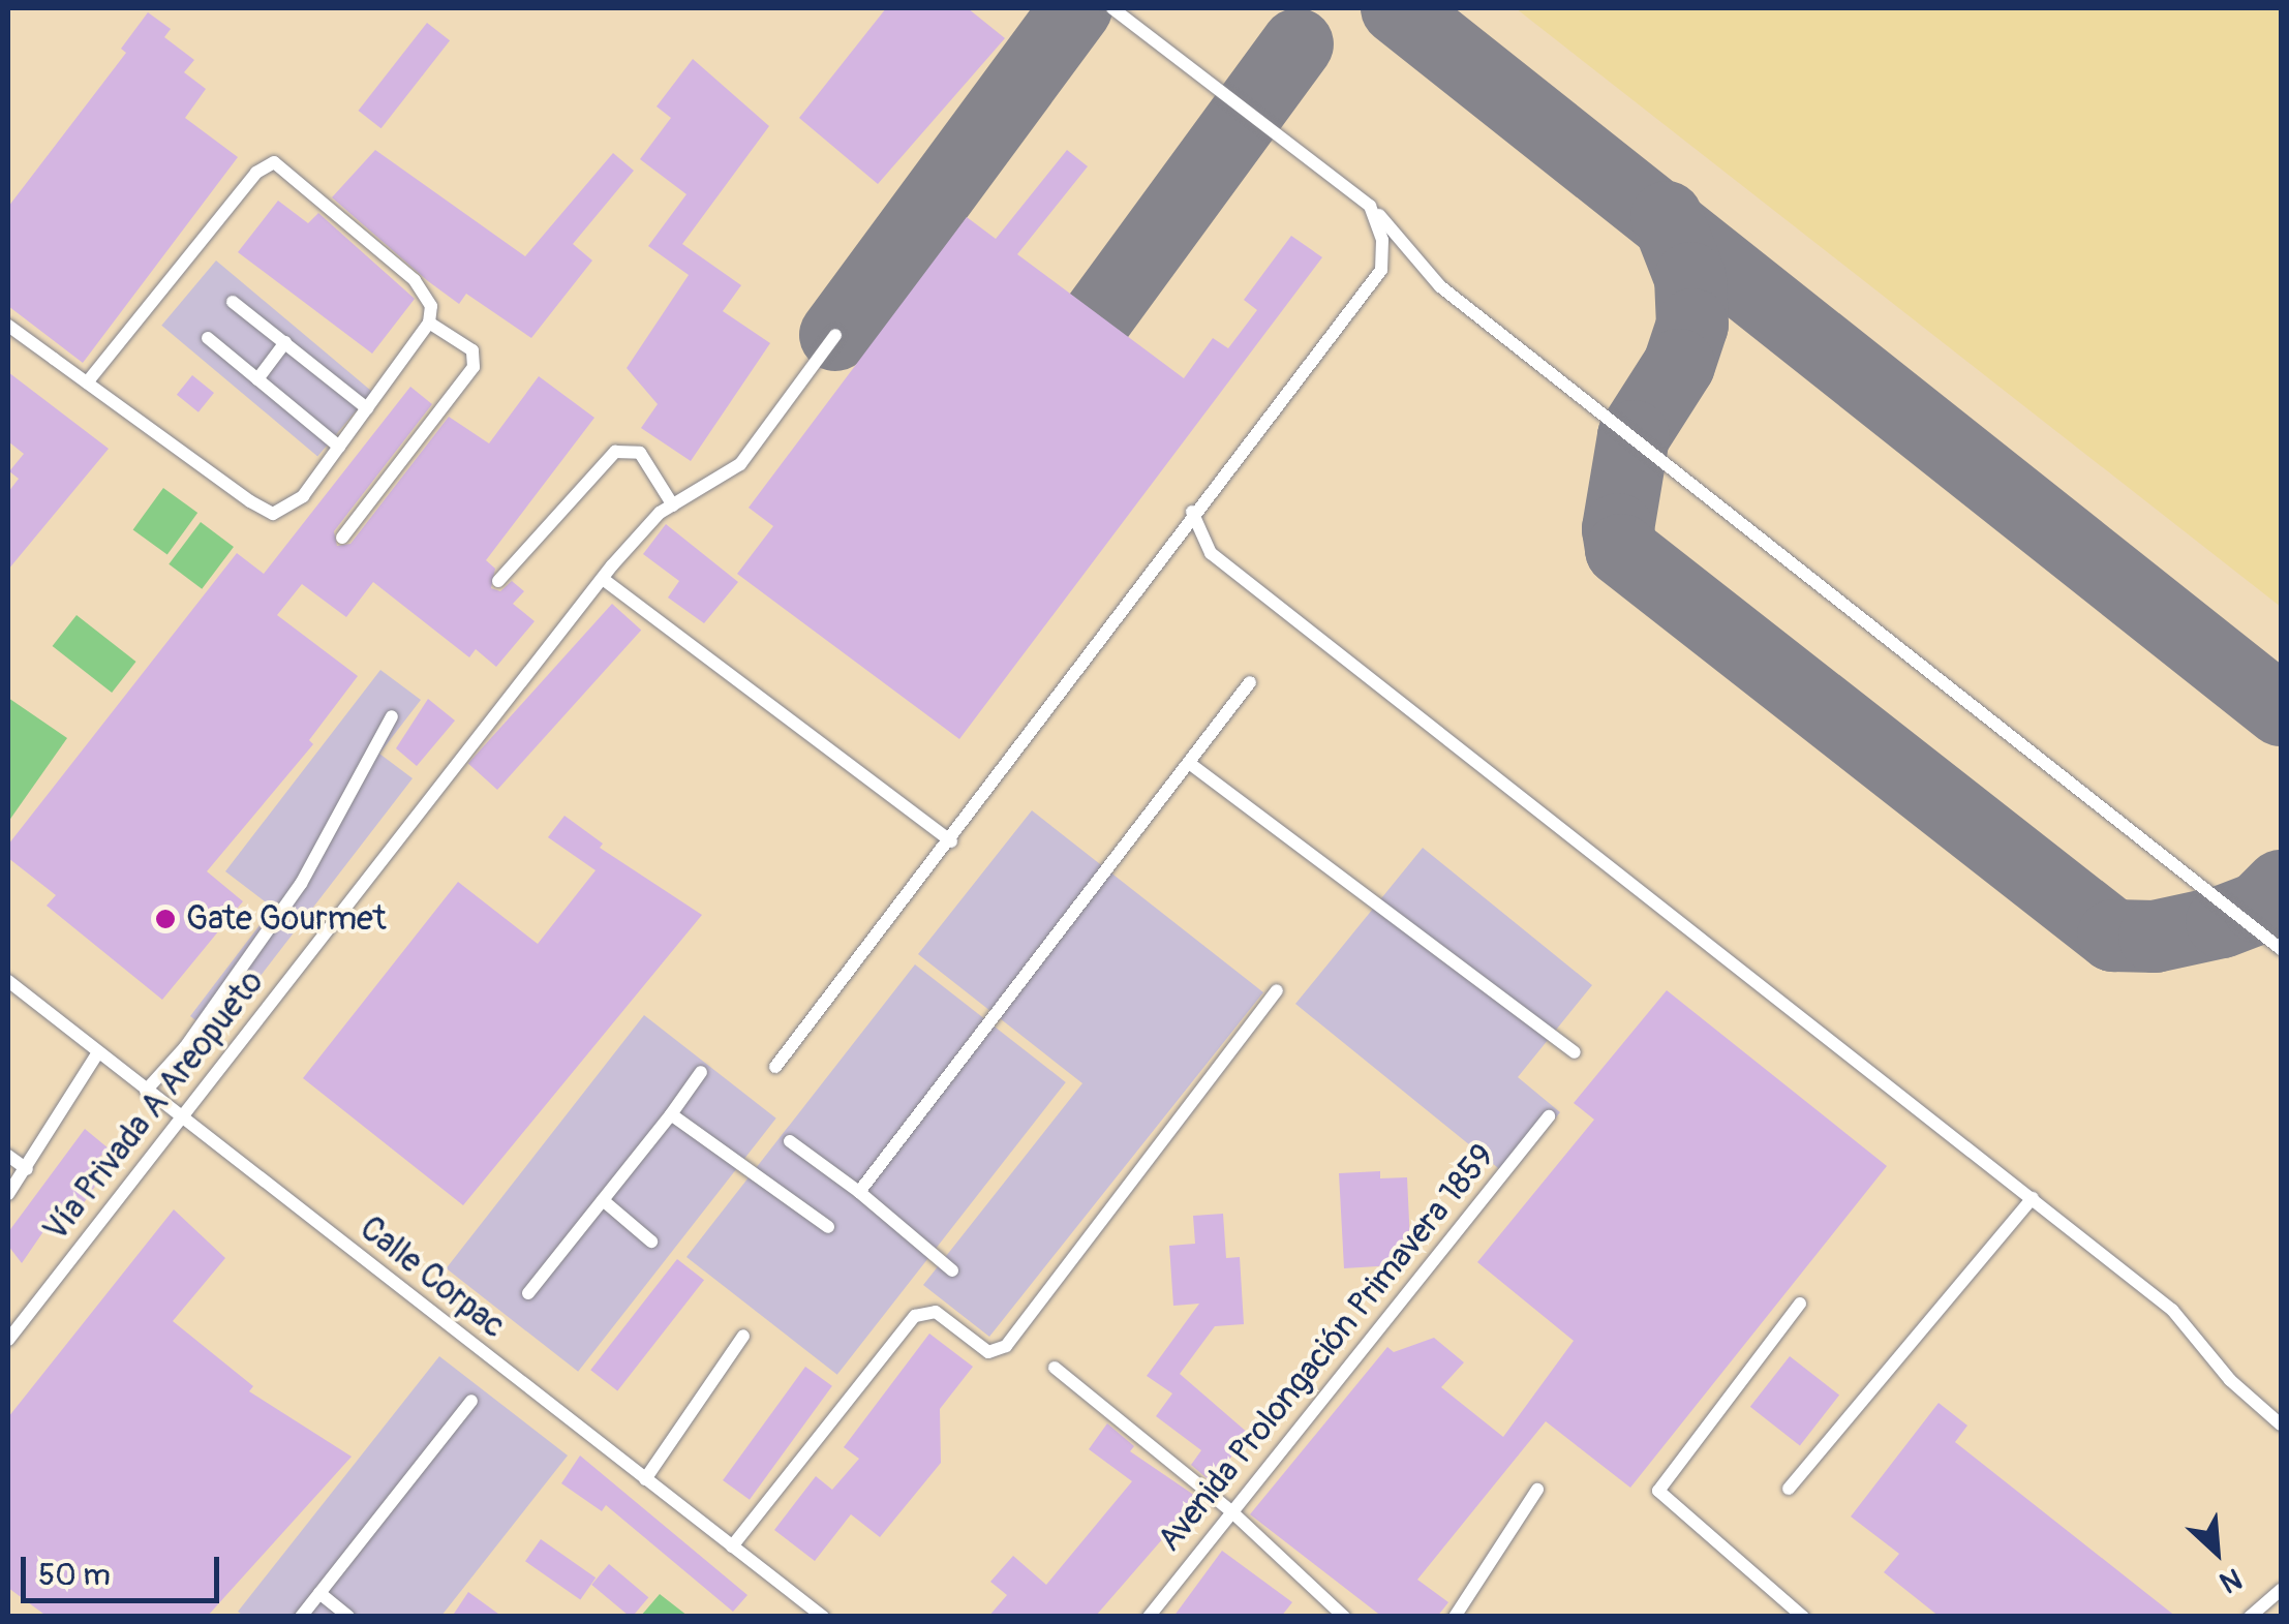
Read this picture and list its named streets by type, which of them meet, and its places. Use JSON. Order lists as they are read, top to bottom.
{
  "streets": {
    "lane": ["Vía Privada A Areopueto", "Calle Corpac", "Avenida Prolongación Primavera 1859"]
  },
  "crossings": [
    ["Vía Privada A Areopueto", "Calle Corpac"]
  ],
  "places": ["Gate Gourmet"],
  "scale_bar": "50 m",
  "north": "bottom right"
}
